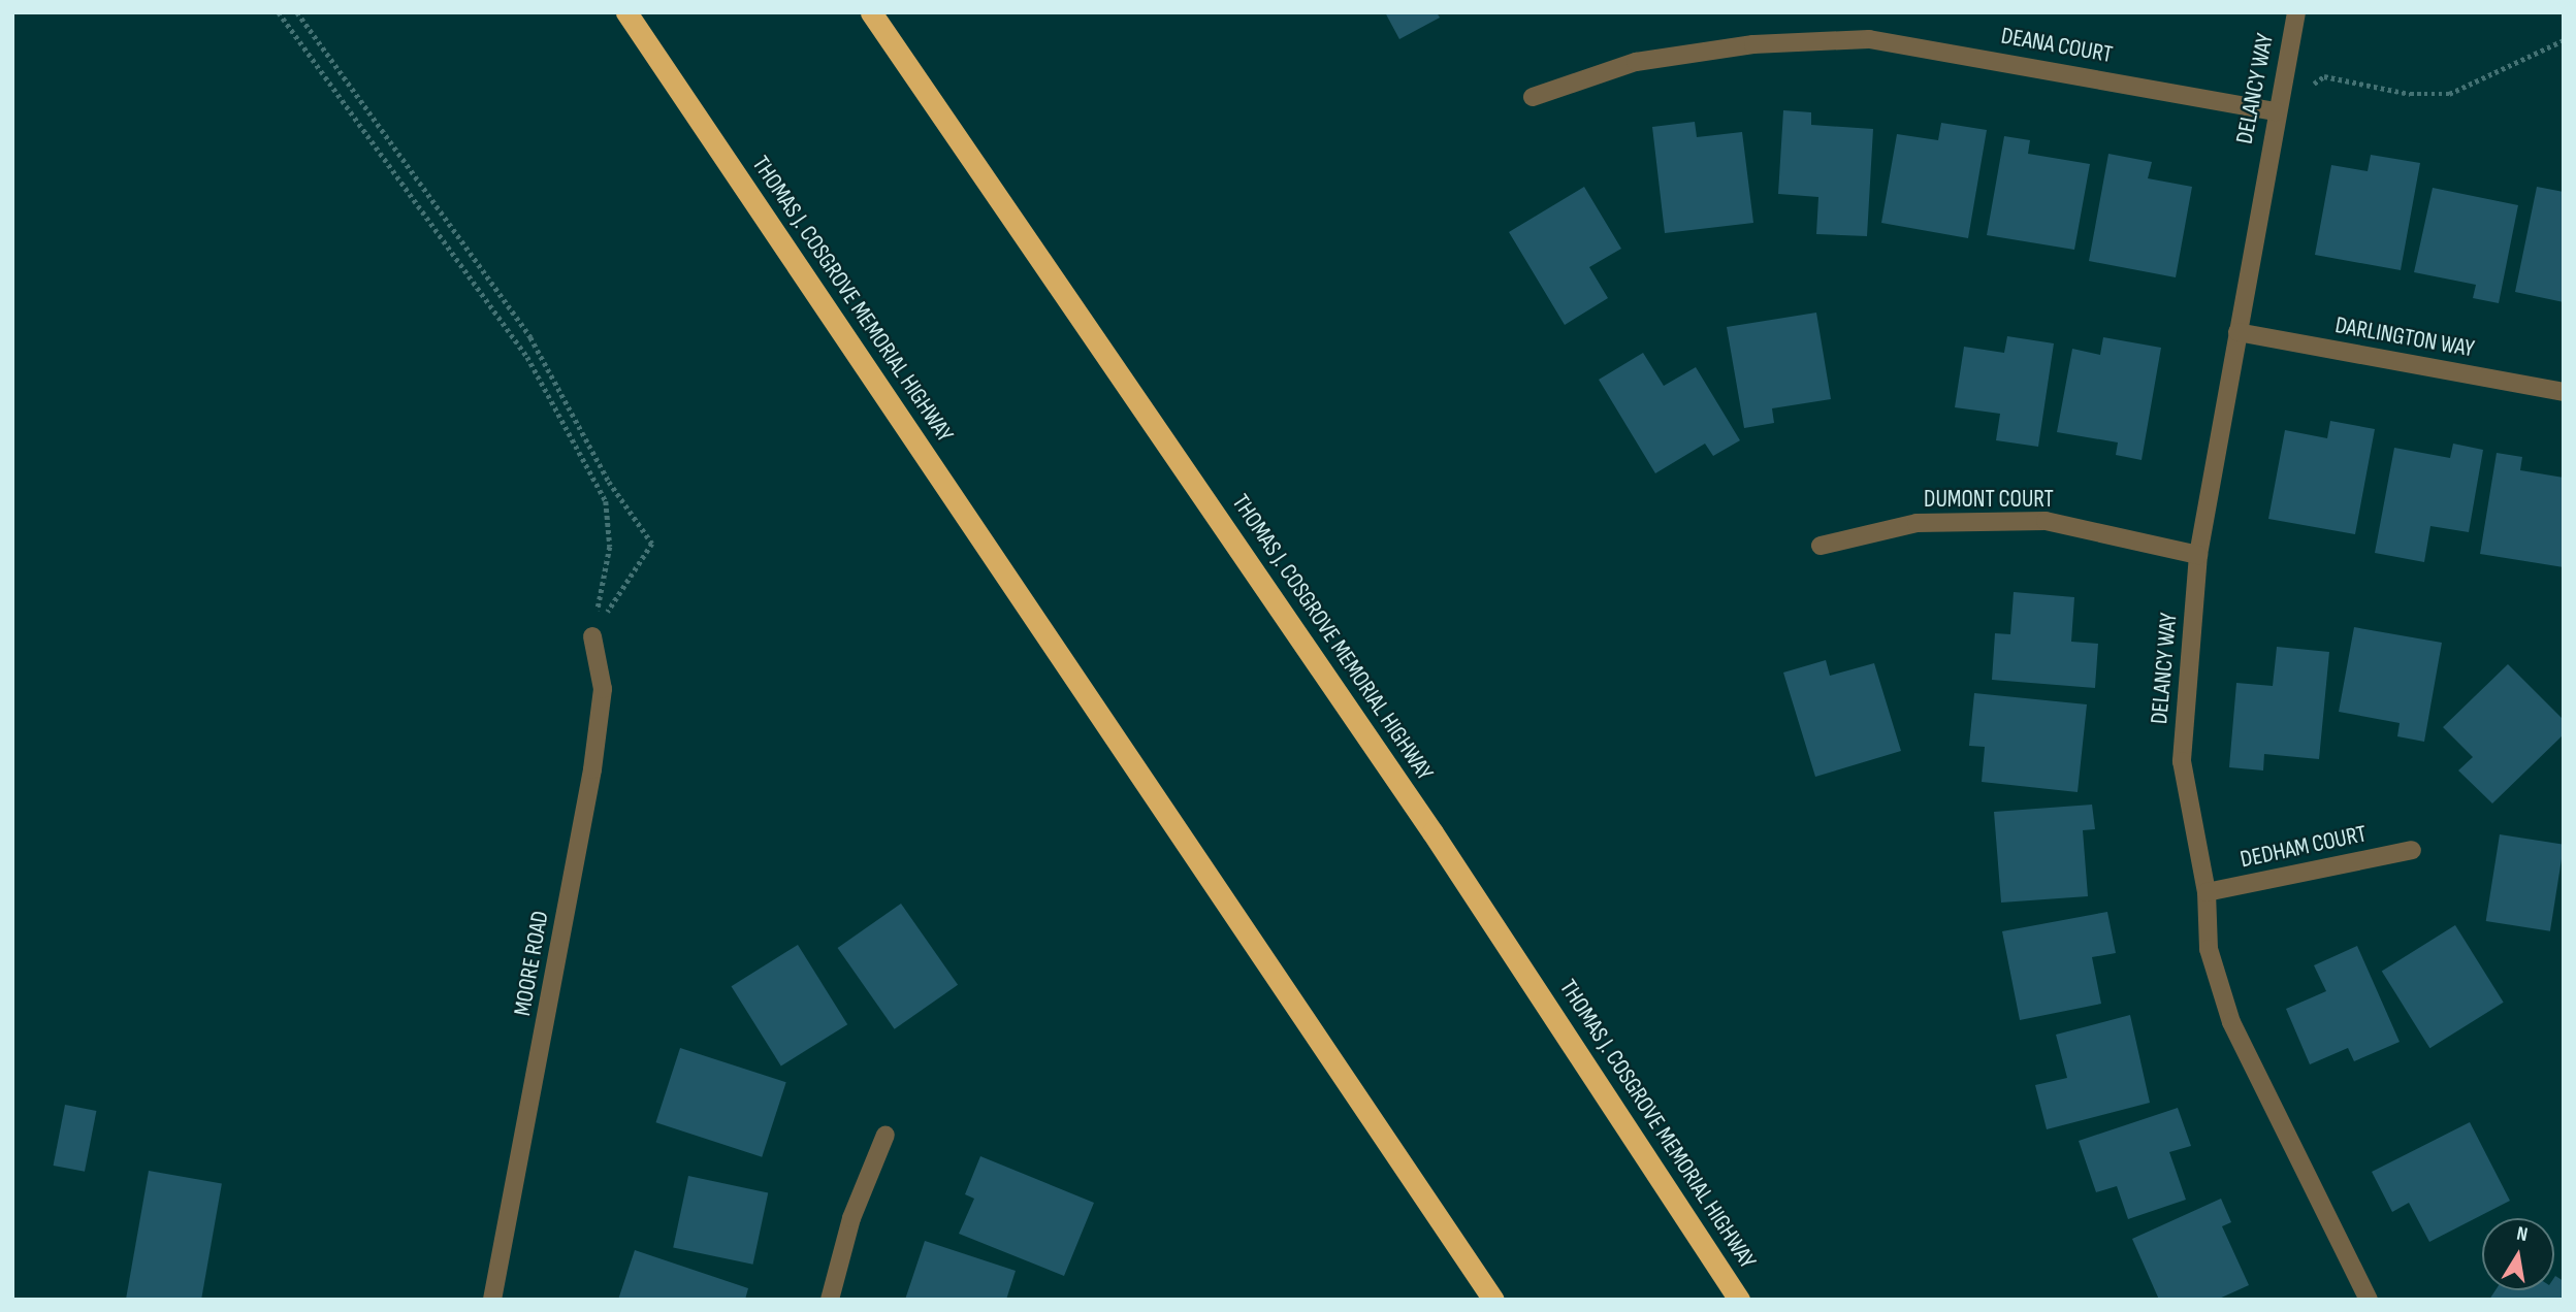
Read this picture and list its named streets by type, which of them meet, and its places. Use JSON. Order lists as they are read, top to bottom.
{
  "streets": {
    "highway": ["THOMAS J. COSGROVE MEMORIAL HIGHWAY"],
    "street": [
      "DEANA COURT",
      "DELANCY WAY",
      "DARLINGTON WAY",
      "DUMONT COURT",
      "DEDHAM COURT",
      "MOORE ROAD"
    ]
  },
  "crossings": [
    ["DEANA COURT", "DELANCY WAY"],
    ["DELANCY WAY", "DARLINGTON WAY"],
    ["DELANCY WAY", "DUMONT COURT"],
    ["DELANCY WAY", "DEDHAM COURT"]
  ],
  "north": "top"
}
